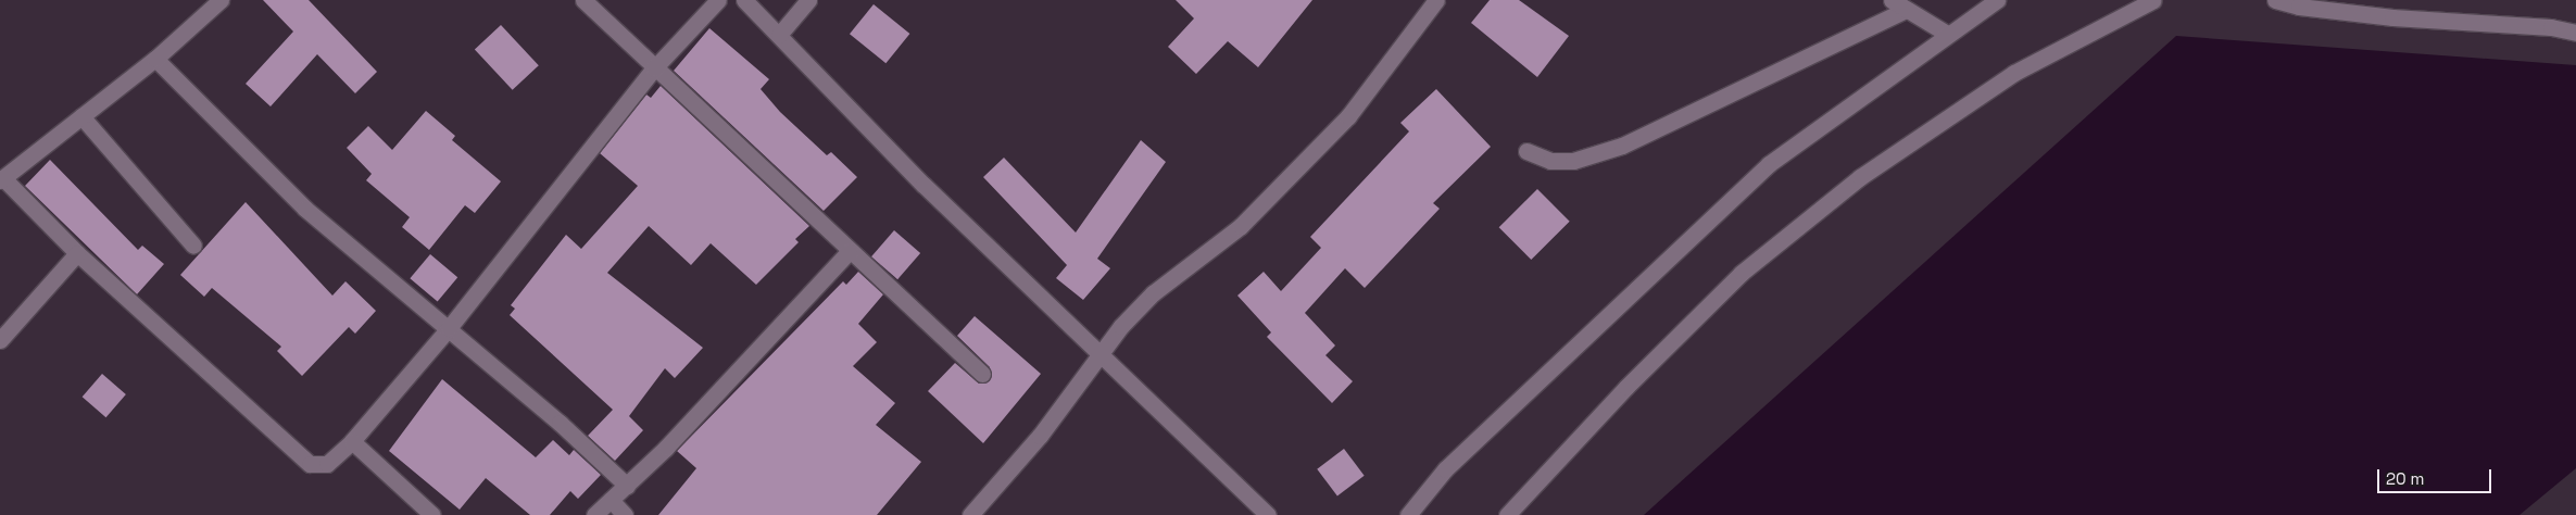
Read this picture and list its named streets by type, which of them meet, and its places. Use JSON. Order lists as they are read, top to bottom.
{
  "scale_bar": "20 m"
}
